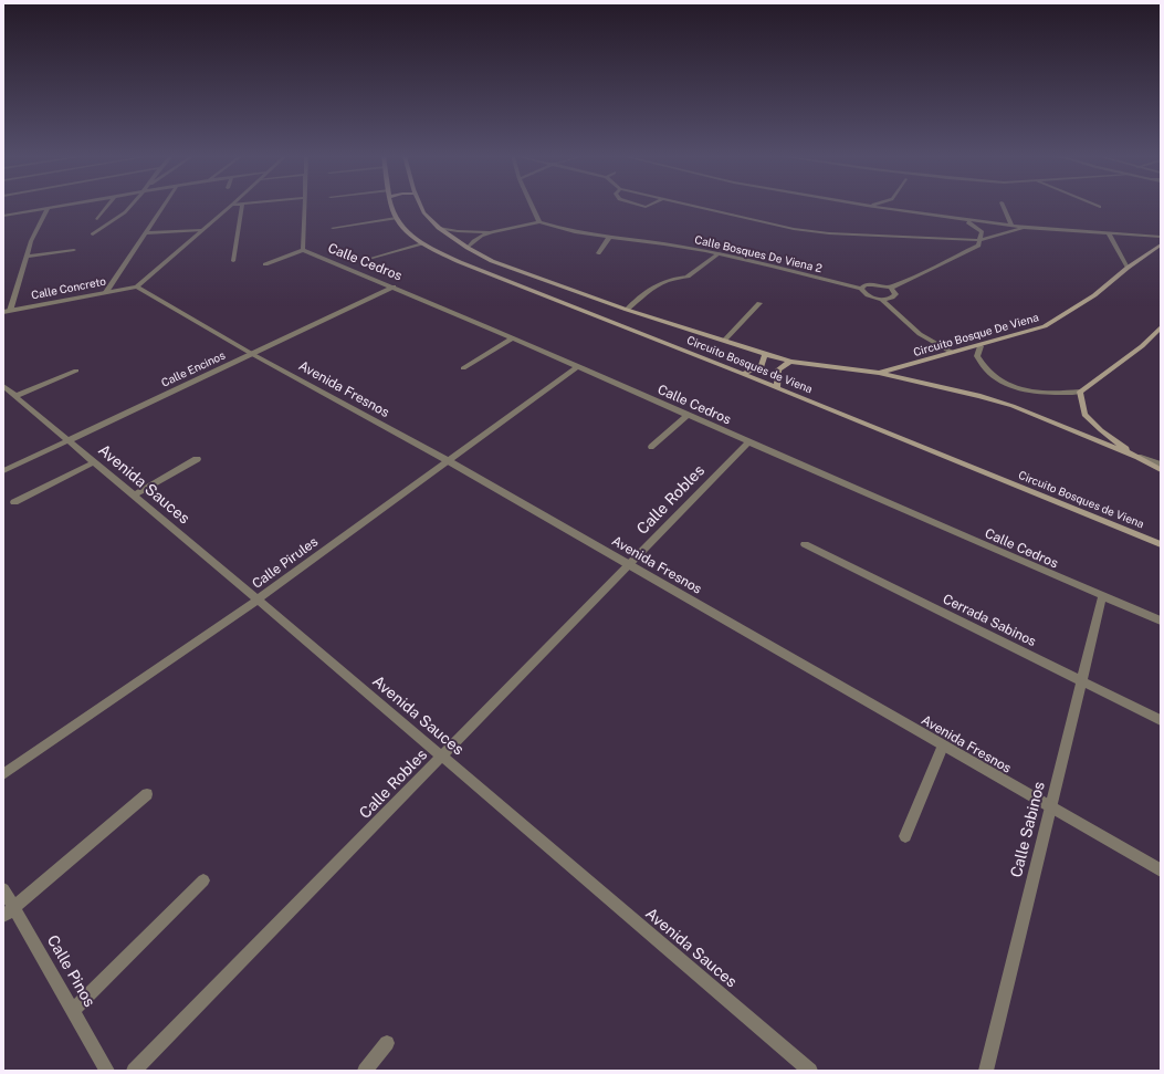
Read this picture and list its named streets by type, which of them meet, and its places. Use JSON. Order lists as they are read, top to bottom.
{
  "streets": {
    "main road": ["Circuito Bosque De Viena", "Circuito Bosques de Viena"],
    "street": [
      "Calle Bosques De Viena 2",
      "Calle Cedros",
      "Calle Concreto",
      "Calle Encinos",
      "Avenida Fresnos",
      "Avenida Sauces",
      "Calle Robles",
      "Calle Pirules",
      "Cerrada Sabinos",
      "Calle Sabinos",
      "Calle Pinos"
    ]
  },
  "crossings": [
    ["Calle Cedros", "Calle Encinos"],
    ["Calle Cedros", "Calle Robles"],
    ["Calle Cedros", "Calle Pirules"],
    ["Calle Cedros", "Calle Sabinos"],
    ["Calle Concreto", "Avenida Fresnos"],
    ["Circuito Bosque De Viena", "Circuito Bosques de Viena"],
    ["Calle Encinos", "Avenida Fresnos"],
    ["Calle Encinos", "Avenida Sauces"],
    ["Avenida Fresnos", "Calle Robles"],
    ["Avenida Fresnos", "Calle Pirules"],
    ["Avenida Fresnos", "Calle Sabinos"],
    ["Avenida Sauces", "Calle Robles"],
    ["Avenida Sauces", "Calle Pirules"],
    ["Cerrada Sabinos", "Calle Sabinos"]
  ]
}
